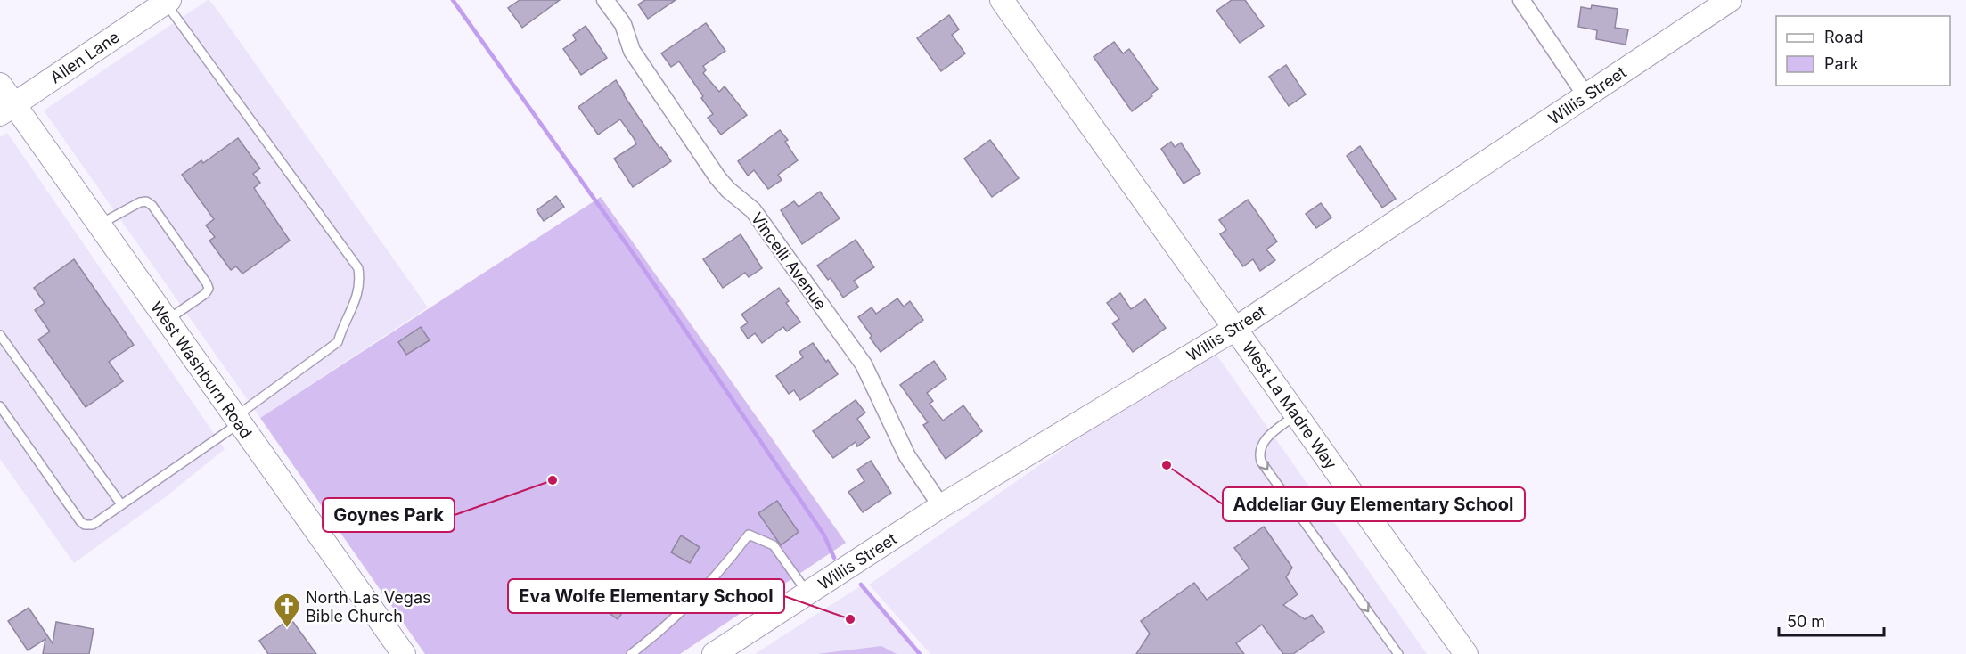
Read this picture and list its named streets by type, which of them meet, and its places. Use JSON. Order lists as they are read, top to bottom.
{
  "streets": {
    "street": [
      "Allen Lane",
      "Willis Street",
      "Vincelli Avenue",
      "West Washburn Road",
      "West La Madre Way"
    ]
  },
  "crossings": [
    ["Allen Lane", "West Washburn Road"],
    ["Willis Street", "Vincelli Avenue"],
    ["Willis Street", "West La Madre Way"]
  ],
  "places": {
    "other": ["Addeliar Guy Elementary School", "Goynes Park", "Eva Wolfe Elementary School"],
    "church": ["North Las Vegas Bible Church"]
  },
  "legend": ["Road", "Park"],
  "scale_bar": "50 m"
}
